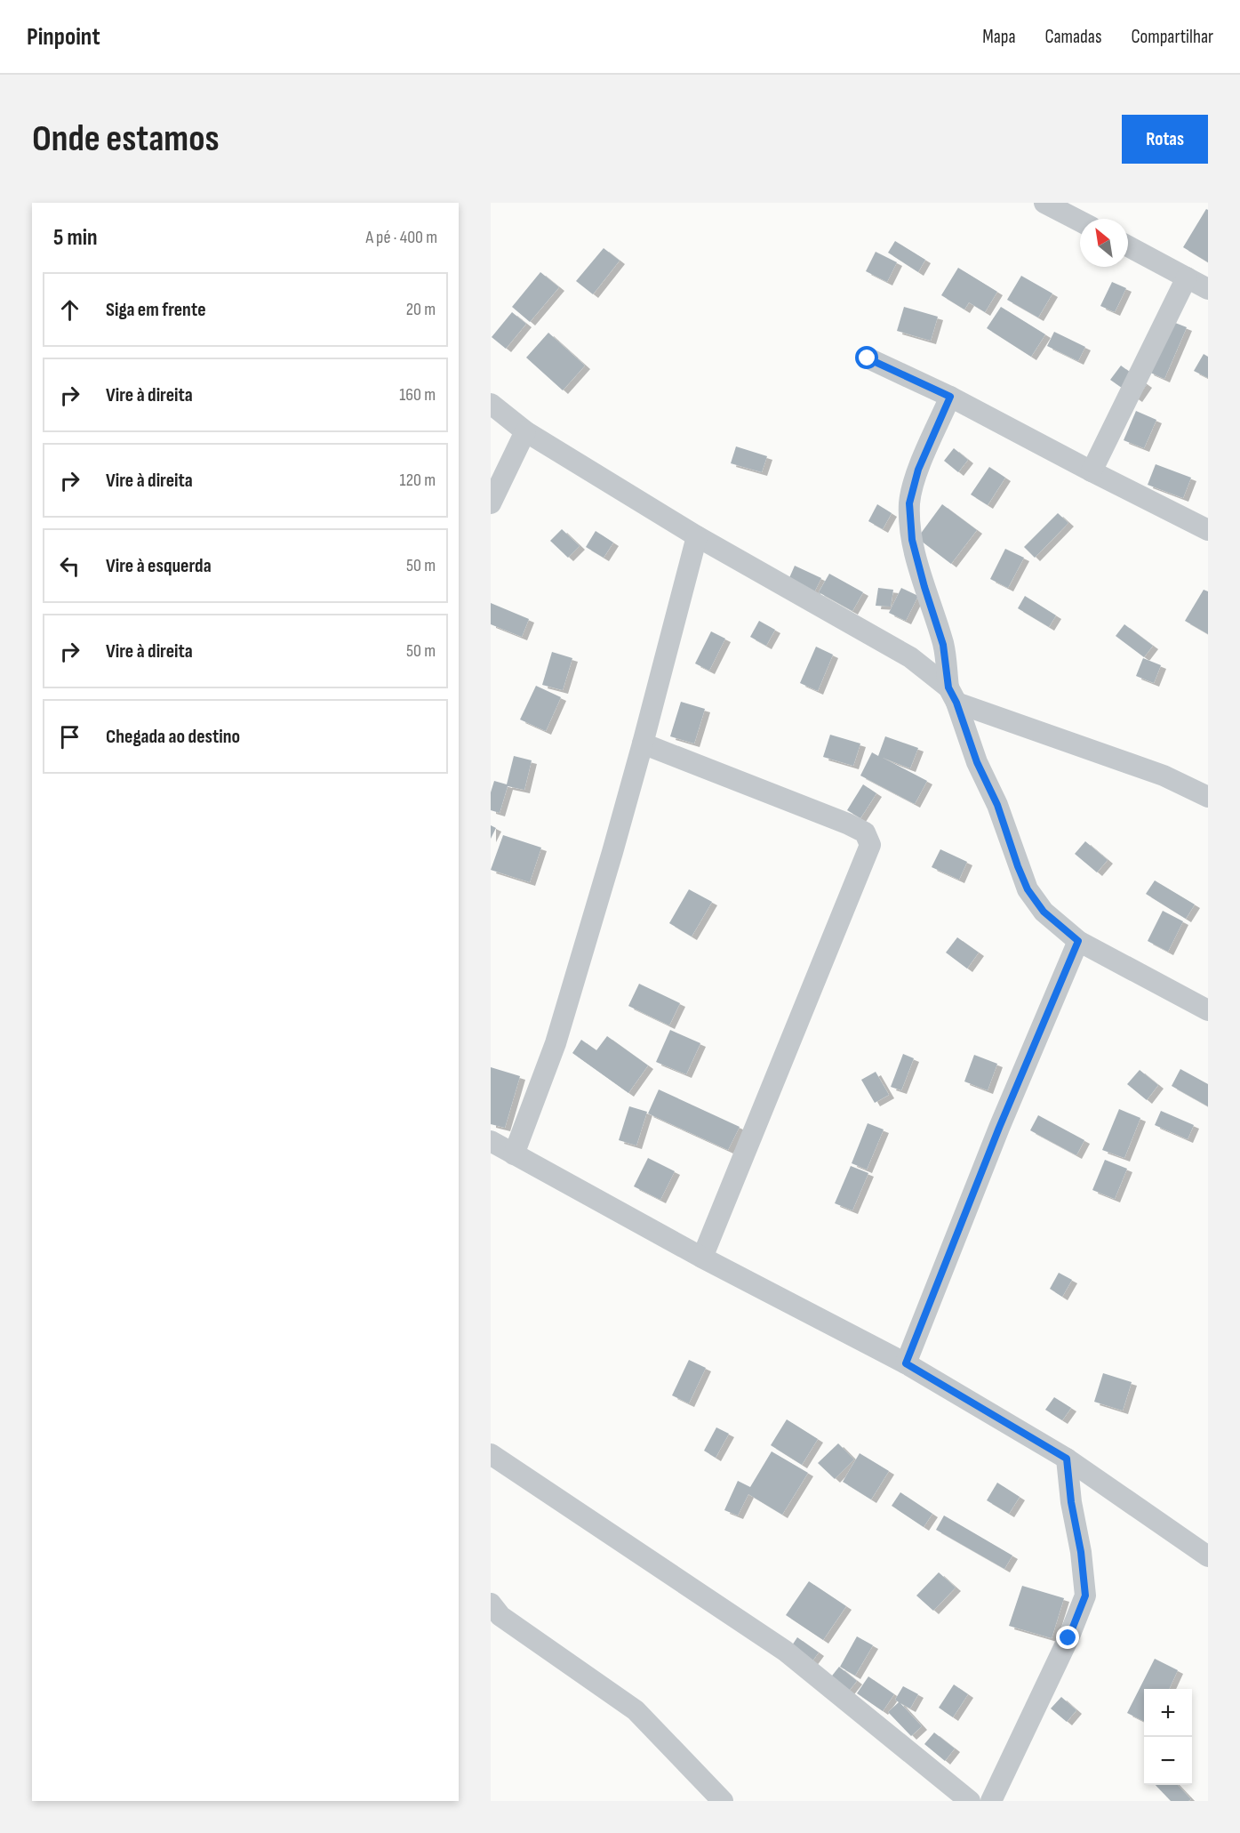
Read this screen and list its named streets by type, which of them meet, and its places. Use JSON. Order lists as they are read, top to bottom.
{
  "north": "top left",
  "page": {
    "header": "Pinpoint",
    "nav": ["Mapa", "Camadas", "Compartilhar"],
    "buttons": "Rotas",
    "title": "Onde estamos",
    "heading": ["5 min", "A pé · 400 m"],
    "list": [
      ["Siga em frente", "20 m"],
      ["Vire à direita", "160 m"],
      ["Vire à direita", "120 m"],
      ["Vire à esquerda", "50 m"],
      ["Vire à direita", "50 m"],
      "Chegada ao destino"
    ],
    "map_buttons": ["+", "−"]
  }
}
